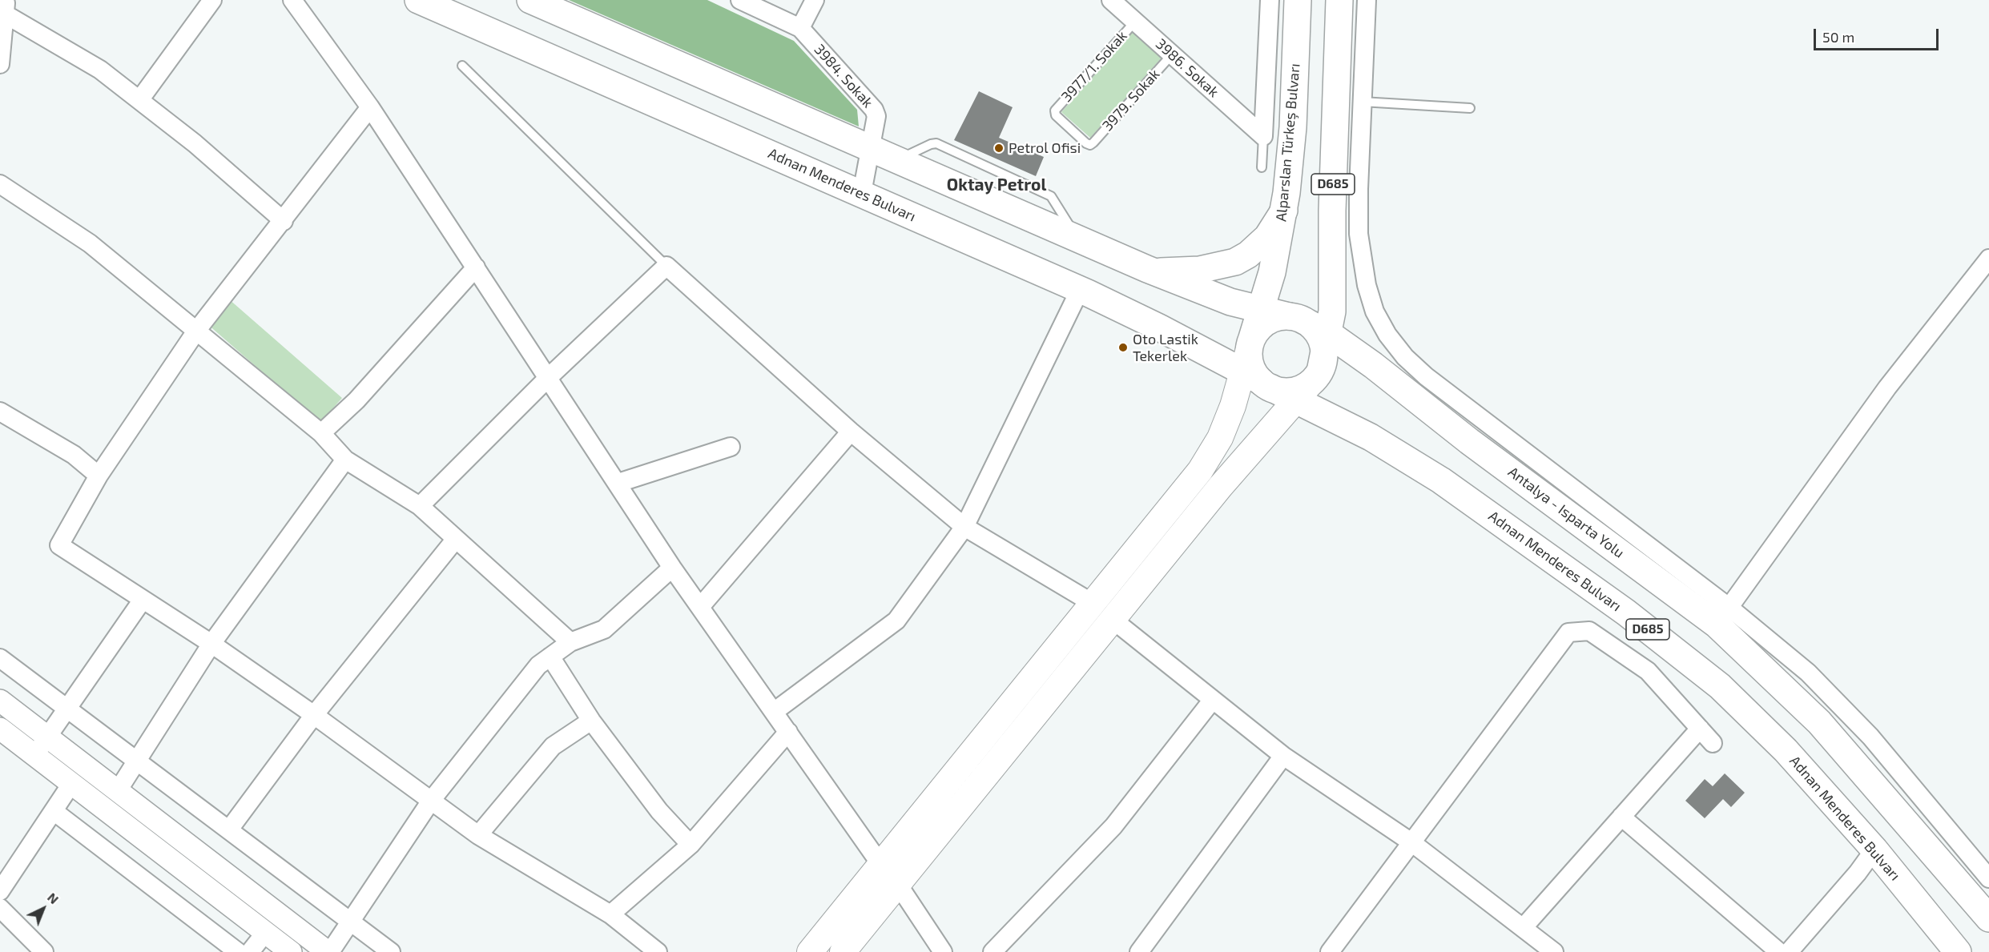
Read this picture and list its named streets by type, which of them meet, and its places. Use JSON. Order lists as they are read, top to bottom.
{
  "streets": {
    "main road": [
      "Alparslan Türkeş Bulvarı",
      "D685",
      "Adnan Menderes Bulvarı",
      "Antalya - Isparta Yolu"
    ],
    "street": ["3986. Sokak", "3984. Sokak"],
    "lane": ["3977/1. Sokak", "3979. Sokak"]
  },
  "crossings": [
    ["3977/1. Sokak", "3986. Sokak"],
    ["3977/1. Sokak", "3979. Sokak"],
    ["3986. Sokak", "3979. Sokak"],
    ["3984. Sokak", "Adnan Menderes Bulvarı"],
    ["Alparslan Türkeş Bulvarı", "Adnan Menderes Bulvarı"],
    ["D685", "Antalya - Isparta Yolu"]
  ],
  "districts": ["Oktay Petrol"],
  "places": ["Petrol Ofisi", "Oto Lastik Tekerlek"],
  "scale_bar": "50 m",
  "north": "top right"
}
